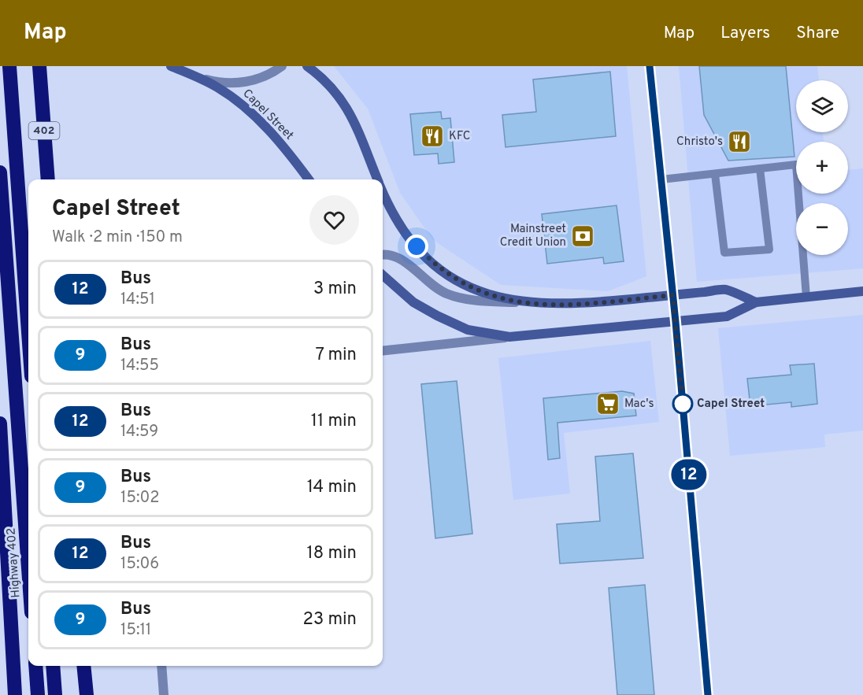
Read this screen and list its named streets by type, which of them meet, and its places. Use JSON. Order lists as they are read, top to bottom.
{
  "streets": {
    "highway": ["402", "Highway 402"],
    "street": ["Capel Street"]
  },
  "places": {
    "restaurant": ["KFC", "Christo's"],
    "bank": ["Mainstreet Credit Union"],
    "supermarket": ["Mac's"],
    "other": ["Capel Street"]
  },
  "lines": ["bus line 12"],
  "page": {
    "header": "Map",
    "nav": ["Map", "Layers", "Share"],
    "on_map": "12",
    "map_buttons": ["+", "−"],
    "heading": ["Capel Street", "Walk · 2 min · 150 m"],
    "list": [
      {
        "mark": "12",
        "name": "Bus",
        "note": "14:51",
        "value": "3 min"
      },
      {
        "mark": "9",
        "name": "Bus",
        "note": "14:55",
        "value": "7 min"
      },
      {
        "mark": "12",
        "name": "Bus",
        "note": "14:59",
        "value": "11 min"
      },
      {
        "mark": "9",
        "name": "Bus",
        "note": "15:02",
        "value": "14 min"
      },
      {
        "mark": "12",
        "name": "Bus",
        "note": "15:06",
        "value": "18 min"
      },
      {
        "mark": "9",
        "name": "Bus",
        "note": "15:11",
        "value": "23 min"
      }
    ]
  }
}
